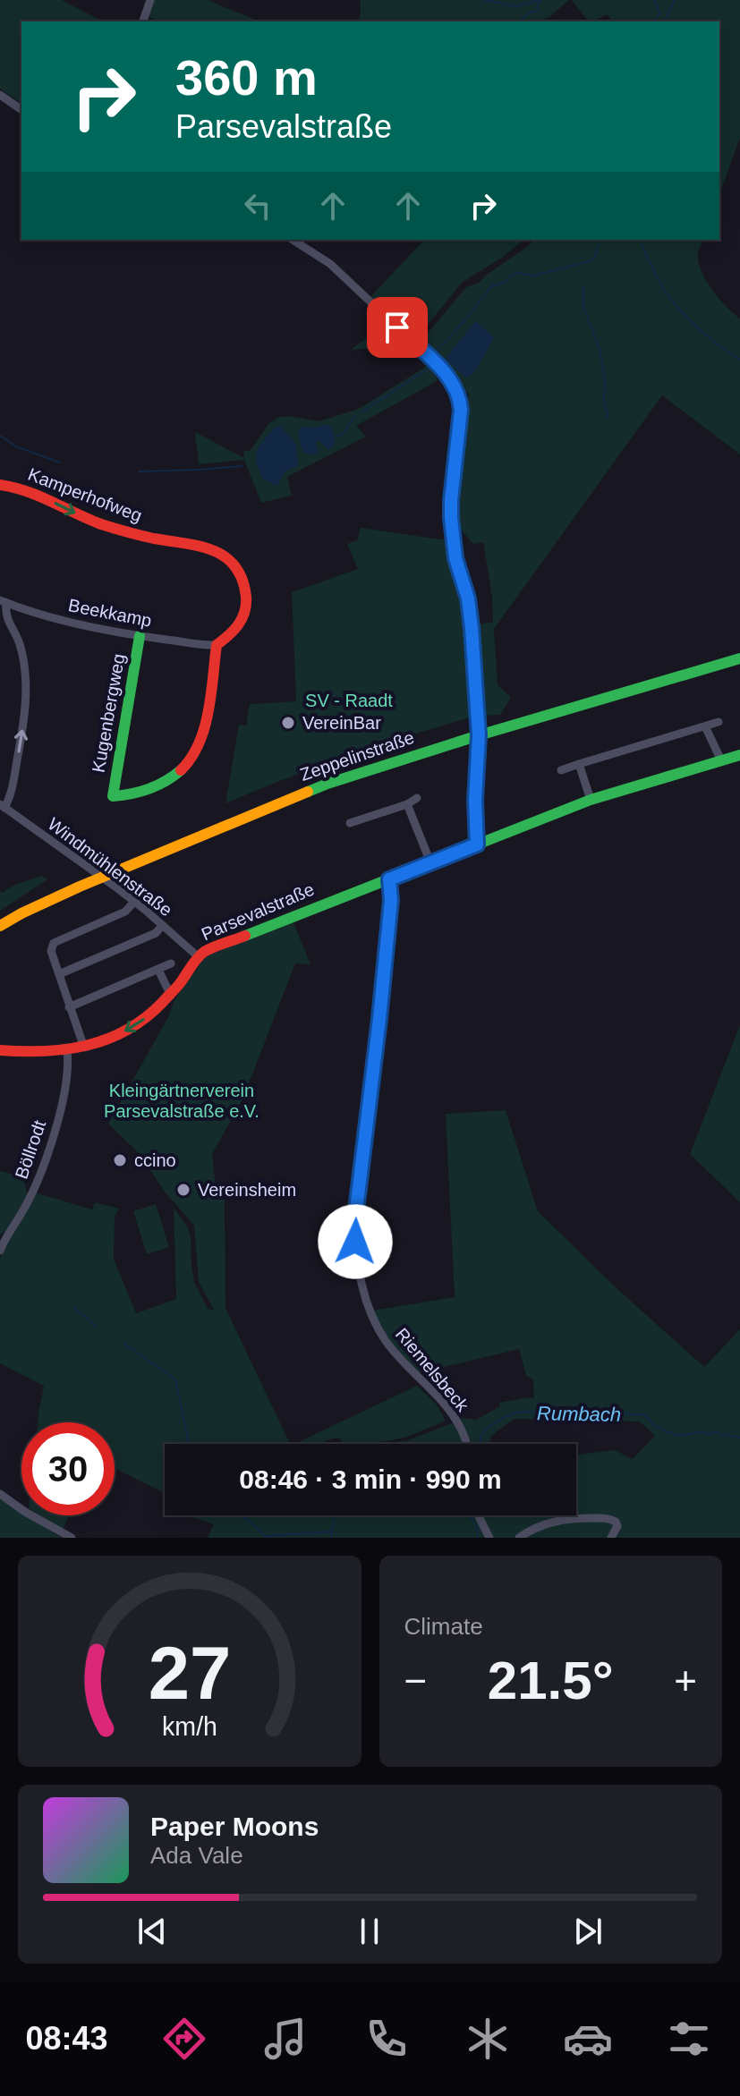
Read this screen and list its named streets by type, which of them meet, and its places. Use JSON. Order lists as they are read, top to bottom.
{
  "streets": {
    "street": [
      "Kamperhofweg",
      "Beekkamp",
      "Kugenbergweg",
      "Zeppelinstraße",
      "Windmühlenstraße",
      "Parsevalstraße",
      "Böllrodt",
      "Riemelsbeck"
    ]
  },
  "crossings": [
    ["Kamperhofweg", "Beekkamp"],
    ["Kamperhofweg", "Kugenbergweg"],
    ["Beekkamp", "Kugenbergweg"],
    ["Zeppelinstraße", "Windmühlenstraße"],
    ["Windmühlenstraße", "Parsevalstraße"],
    ["Parsevalstraße", "Böllrodt"],
    ["Parsevalstraße", "Riemelsbeck"]
  ],
  "water": ["Rumbach"],
  "parks": ["SV - Raadt", "Kleingärtnerverein Parsevalstraße e.V."],
  "places": ["VereinBar", "ccino", "Vereinsheim"],
  "page": {
    "turn": ["360 m", "Parsevalstraße"],
    "limit": "30",
    "trip": "08:46 · 3 min · 990 m",
    "tile": "Climate",
    "heat": ["−", "21.5°", "+"],
    "song": ["Paper Moons", "Ada Vale"],
    "tabs": "08:43",
    "gauge": ["27", "km/h"]
  }
}
